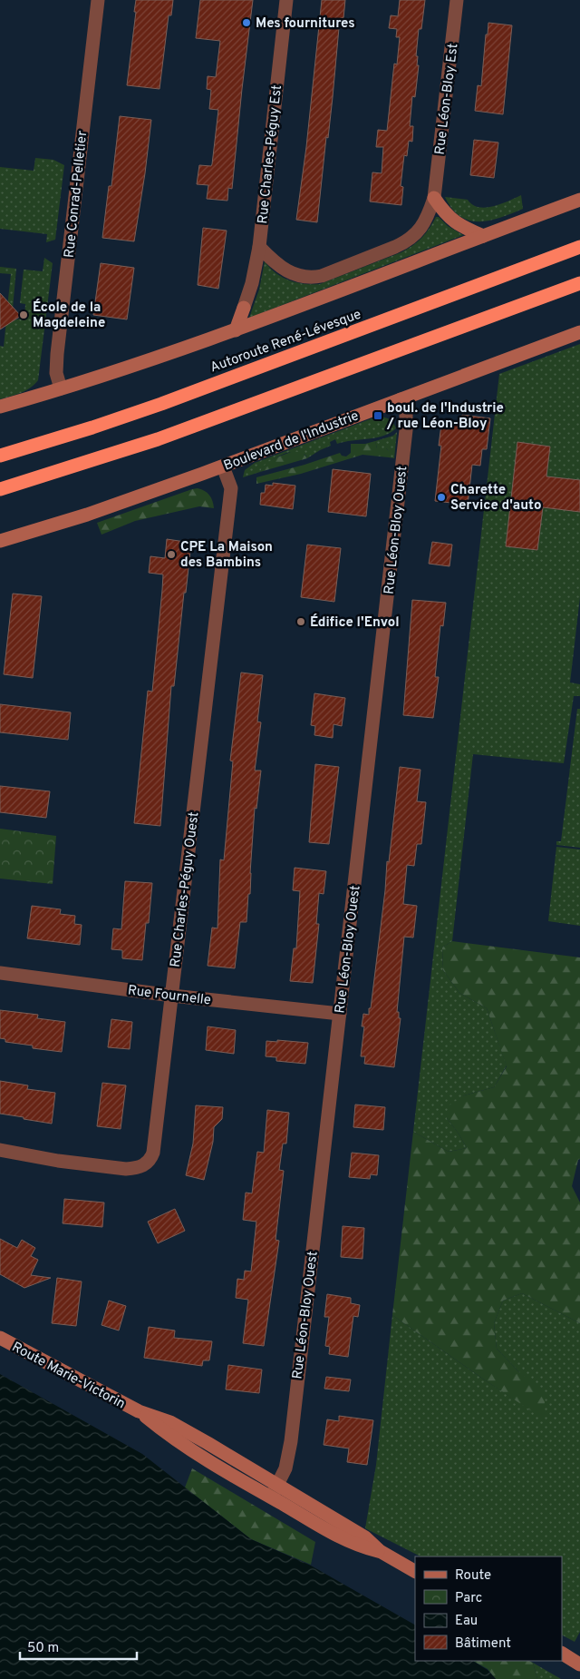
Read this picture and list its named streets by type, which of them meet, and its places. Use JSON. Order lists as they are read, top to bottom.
{
  "streets": {
    "highway": ["Autoroute René-Lévesque"],
    "street": [
      "Rue Léon-Bloy Est",
      "Rue Charles-Péguy Est",
      "Rue Conrad-Pelletier",
      "Boulevard de l'Industrie",
      "Rue Léon-Bloy Ouest",
      "Rue Charles-Péguy Ouest",
      "Rue Fournelle",
      "Route Marie-Victorin"
    ]
  },
  "crossings": [
    ["Rue Léon-Bloy Est", "Rue Charles-Péguy Est"],
    ["Boulevard de l'Industrie", "Rue Léon-Bloy Ouest"],
    ["Boulevard de l'Industrie", "Rue Charles-Péguy Ouest"],
    ["Rue Léon-Bloy Ouest", "Rue Fournelle"],
    ["Rue Léon-Bloy Ouest", "Route Marie-Victorin"],
    ["Rue Charles-Péguy Ouest", "Rue Fournelle"]
  ],
  "places": {
    "other": [
      "Mes fournitures",
      "École de la Magdeleine",
      "Charette Service d'auto",
      "CPE La Maison des Bambins",
      "Édifice l'Envol"
    ],
    "transit": ["boul. de l'Industrie / rue Léon-Bloy"]
  },
  "legend": [
    "Route",
    "Parc",
    "Eau",
    "Bâtiment"
  ],
  "scale_bar": "50 m"
}
